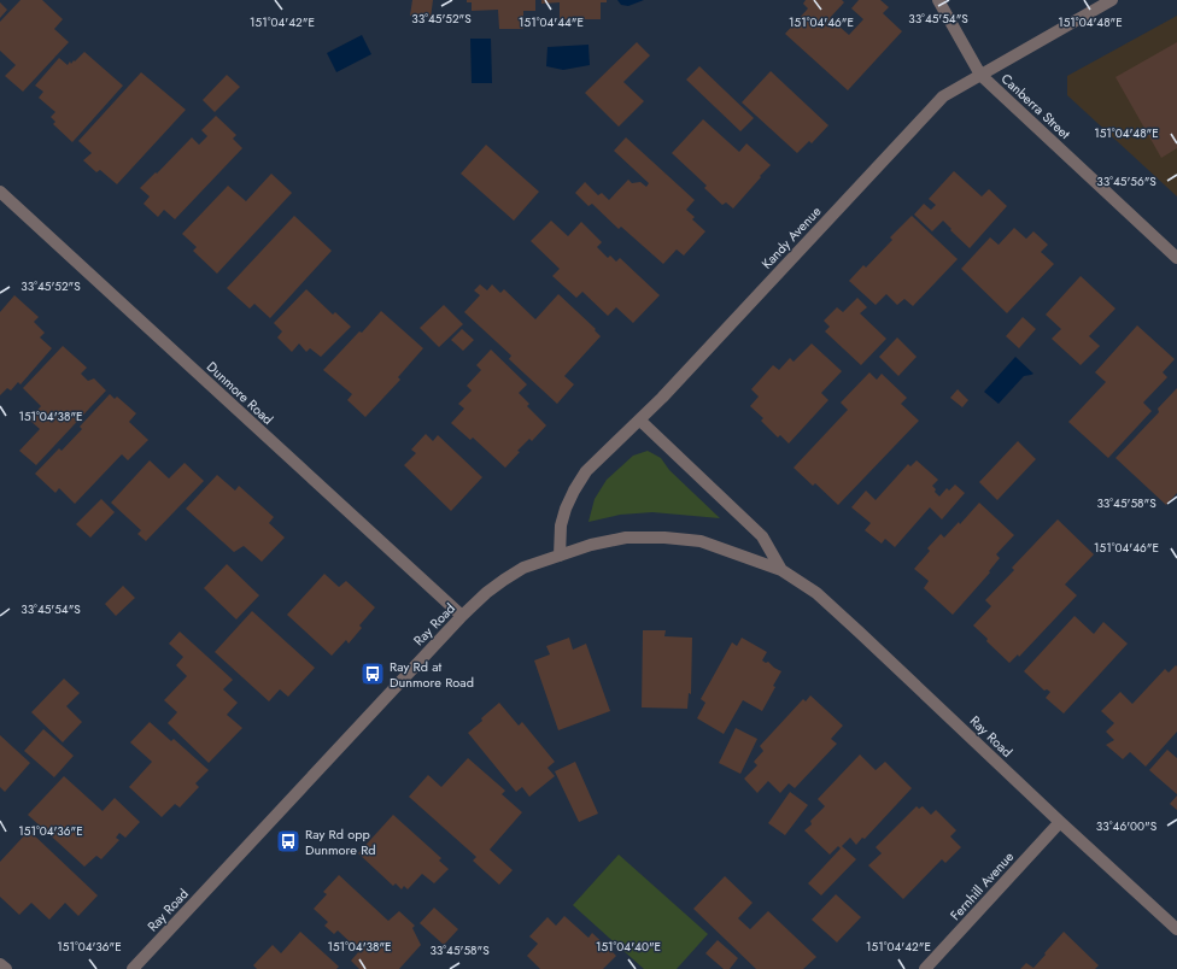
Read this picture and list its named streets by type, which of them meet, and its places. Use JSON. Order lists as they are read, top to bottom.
{
  "streets": {
    "street": [
      "Canberra Street",
      "Kandy Avenue",
      "Dunmore Road",
      "Ray Road",
      "Fernhill Avenue"
    ]
  },
  "crossings": [
    ["Canberra Street", "Kandy Avenue"],
    ["Kandy Avenue", "Ray Road"],
    ["Dunmore Road", "Ray Road"],
    ["Ray Road", "Fernhill Avenue"]
  ],
  "places": {
    "bus stop": ["Ray Rd at Dunmore Road", "Ray Rd opp Dunmore Rd"]
  },
  "coordinates": [
    "33°45'52\"S",
    "33°45'54\"S",
    "151°04'42\"E",
    "151°04'44\"E",
    "151°04'46\"E",
    "151°04'48\"E",
    "33°45'56\"S",
    "151°04'38\"E",
    "33°45'58\"S",
    "33°46'00\"S",
    "151°04'36\"E",
    "151°04'40\"E"
  ]
}
